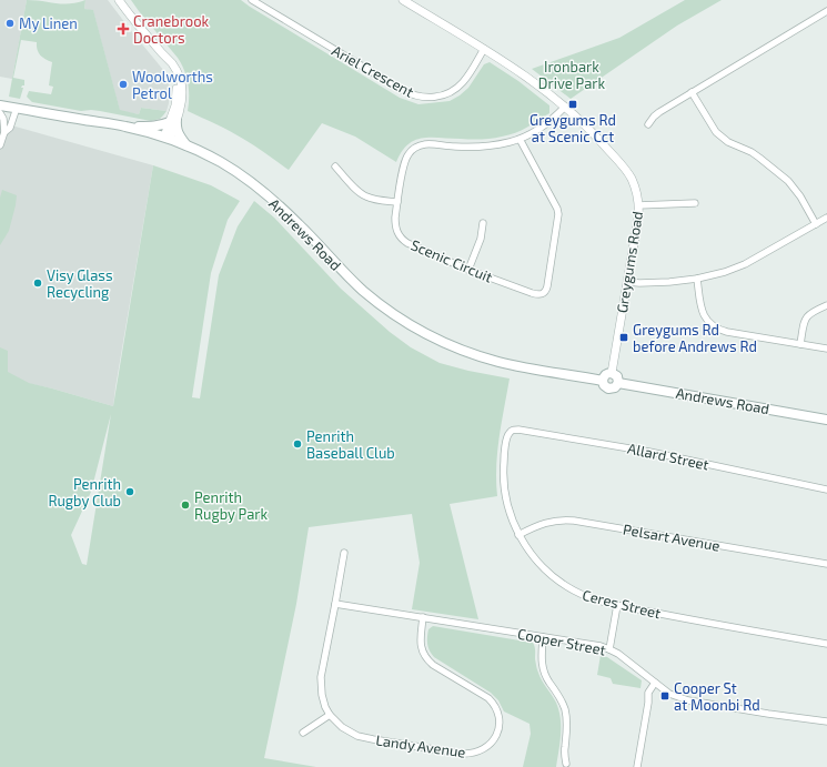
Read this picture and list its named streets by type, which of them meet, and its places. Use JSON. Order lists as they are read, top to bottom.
{
  "streets": {
    "main road": ["Andrews Road"],
    "street": [
      "Ariel Crescent",
      "Scenic Circuit",
      "Greygums Road",
      "Allard Street",
      "Pelsart Avenue",
      "Ceres Street",
      "Cooper Street",
      "Landy Avenue"
    ]
  },
  "crossings": [
    ["Ariel Crescent", "Greygums Road"],
    ["Andrews Road", "Greygums Road"],
    ["Scenic Circuit", "Greygums Road"],
    ["Allard Street", "Ceres Street"],
    ["Pelsart Avenue", "Ceres Street"],
    ["Cooper Street", "Landy Avenue"]
  ],
  "parks": ["Ironbark Drive Park"],
  "places": {
    "other": [
      "My Linen",
      "Woolworths Petrol",
      "Visy Glass Recycling",
      "Penrith Baseball Club",
      "Penrith Rugby Club",
      "Penrith Rugby Park"
    ],
    "health": ["Cranebrook Doctors"],
    "transit": ["Greygums Rd at Scenic Cct", "Greygums Rd before Andrews Rd", "Cooper St at Moonbi Rd"]
  }
}
